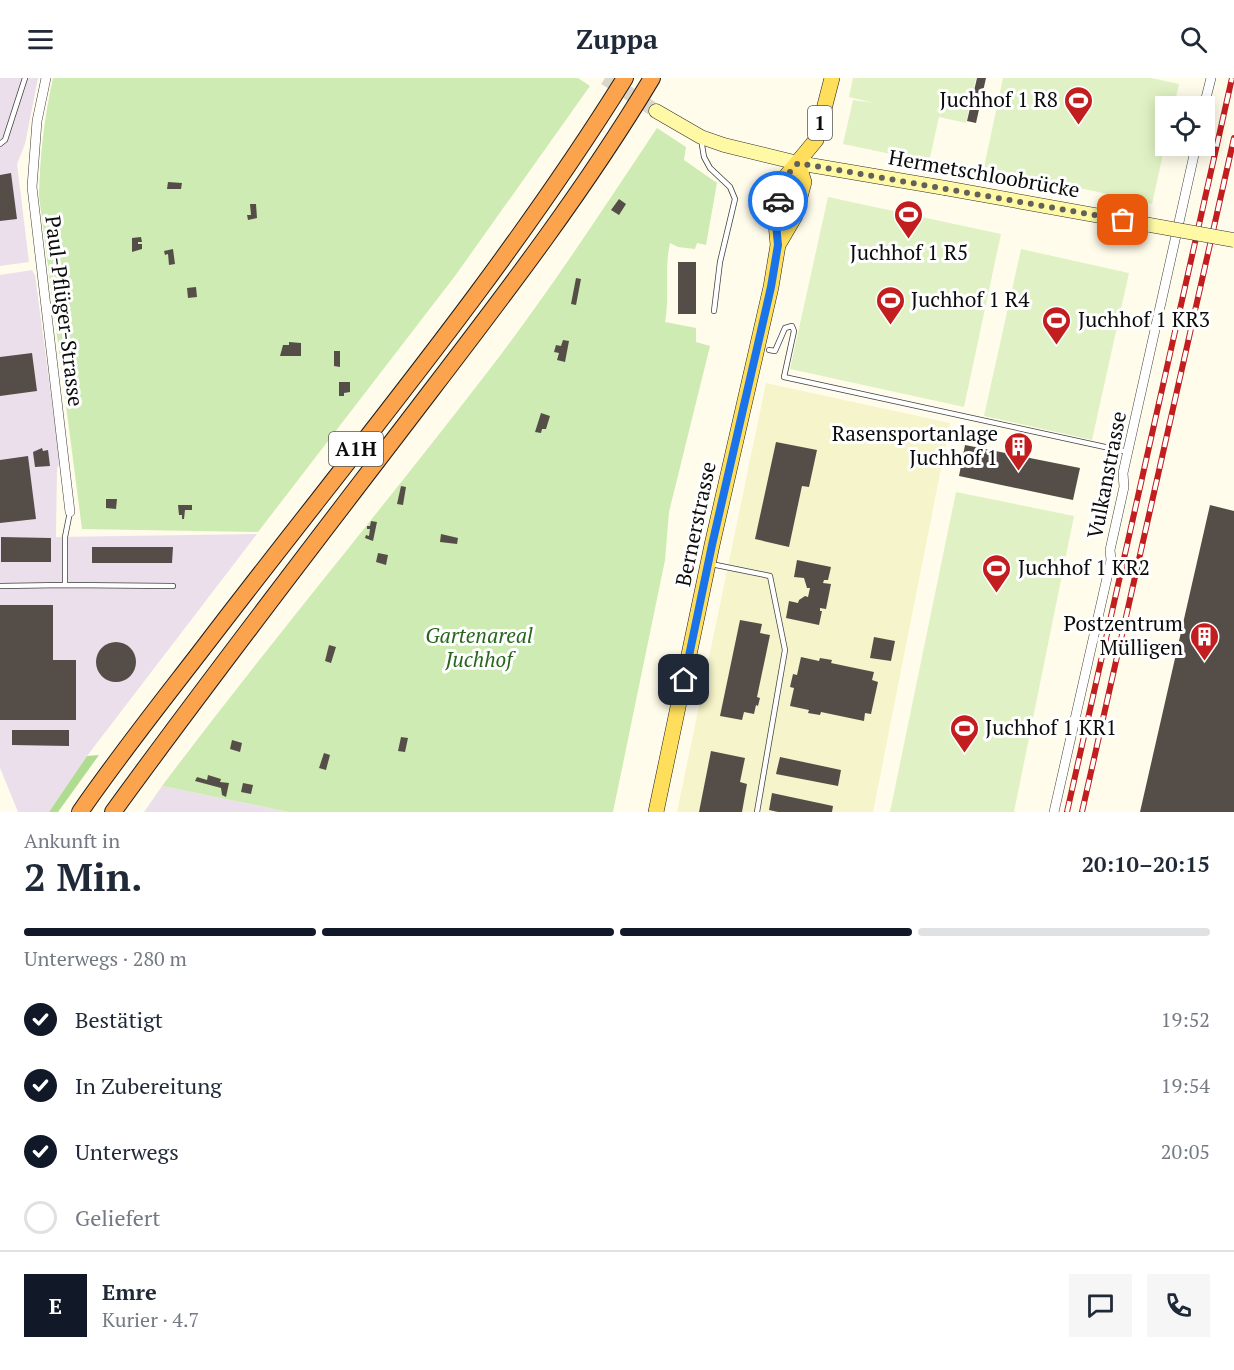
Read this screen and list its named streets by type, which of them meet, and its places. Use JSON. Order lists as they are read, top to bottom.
{
  "streets": {
    "highway": ["A1H"],
    "main road": ["1", "Hermetschloobrücke", "Bernerstrasse"],
    "street": ["Paul-Pflüger-Strasse", "Vulkanstrasse"]
  },
  "crossings": [
    ["1", "Hermetschloobrücke"],
    ["1", "Bernerstrasse"],
    ["Hermetschloobrücke", "Bernerstrasse"]
  ],
  "parks": ["Gartenareal Juchhof"],
  "places": {
    "sports": [
      "Juchhof 1 R8",
      "Juchhof 1 R5",
      "Juchhof 1 R4",
      "Juchhof 1 KR3",
      "Juchhof 1 KR2",
      "Juchhof 1 KR1"
    ],
    "building": ["Rasensportanlage Juchhof 1", "Postzentrum Mülligen"]
  },
  "page": {
    "header": "Zuppa",
    "heading": ["2 Min.", "Ankunft in", "20:10–20:15"],
    "panel": ["Emre", "Kurier · 4.7"],
    "bar": "Unterwegs · 280 m",
    "list": [
      ["Bestätigt", "19:52"],
      ["In Zubereitung", "19:54"],
      ["Unterwegs", "20:05"],
      "Geliefert"
    ],
    "round": "E"
  }
}
